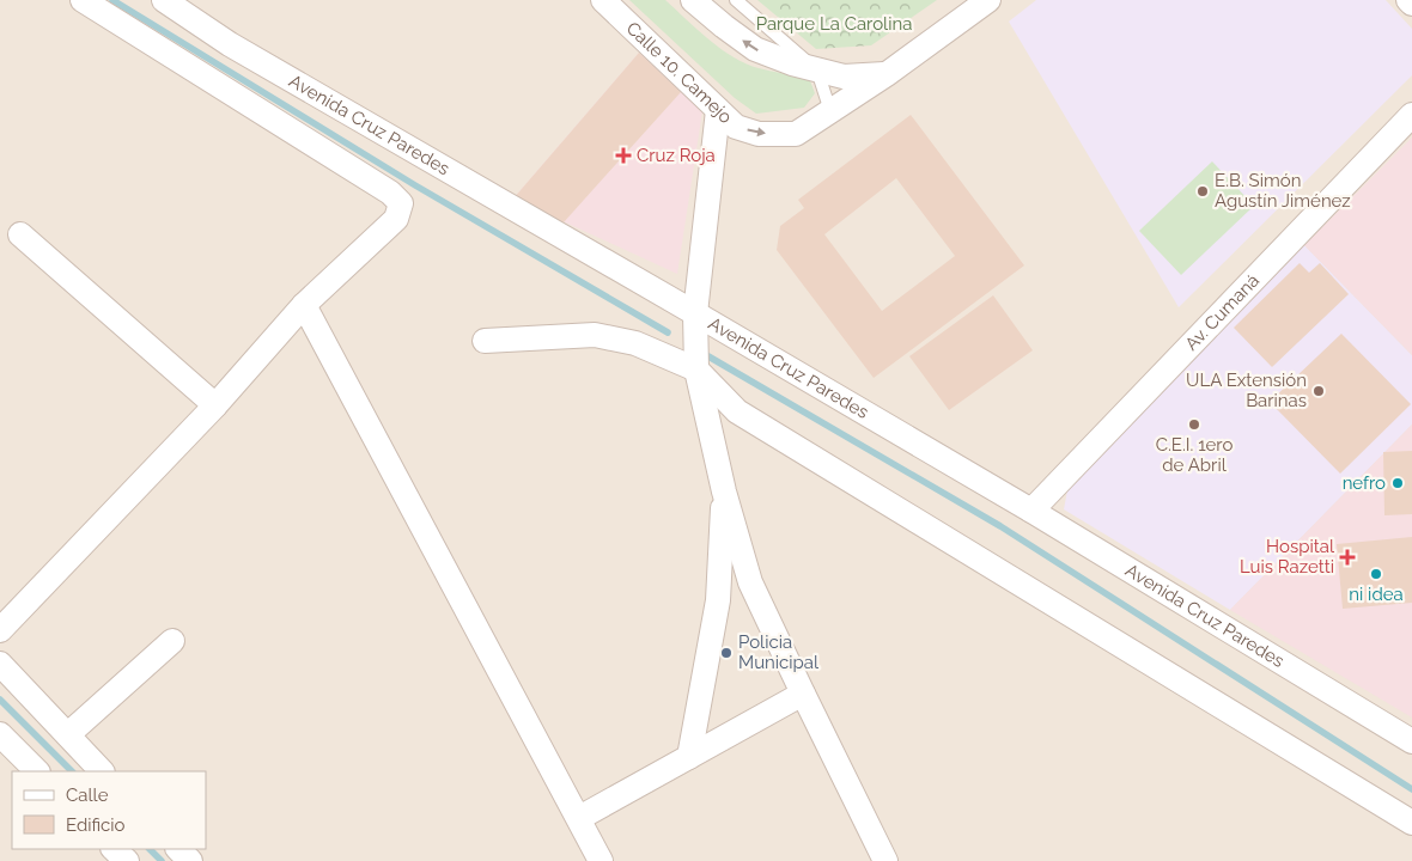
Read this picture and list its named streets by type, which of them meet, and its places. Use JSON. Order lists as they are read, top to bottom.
{
  "streets": {
    "street": ["Calle 10. Camejo", "Avenida Cruz Paredes", "Av. Cumaná"]
  },
  "crossings": [
    ["Avenida Cruz Paredes", "Av. Cumaná"]
  ],
  "parks": ["Parque La Carolina"],
  "places": {
    "health": ["Cruz Roja", "Hospital Luis Razetti"],
    "other": [
      "E.B. Simón Agustín Jiménez",
      "ULA Extensión Barinas",
      "C.E.I. 1ero de Abril",
      "nefro",
      "ni idea",
      "Policia Municipal"
    ]
  },
  "legend": ["Calle", "Edificio"]
}
